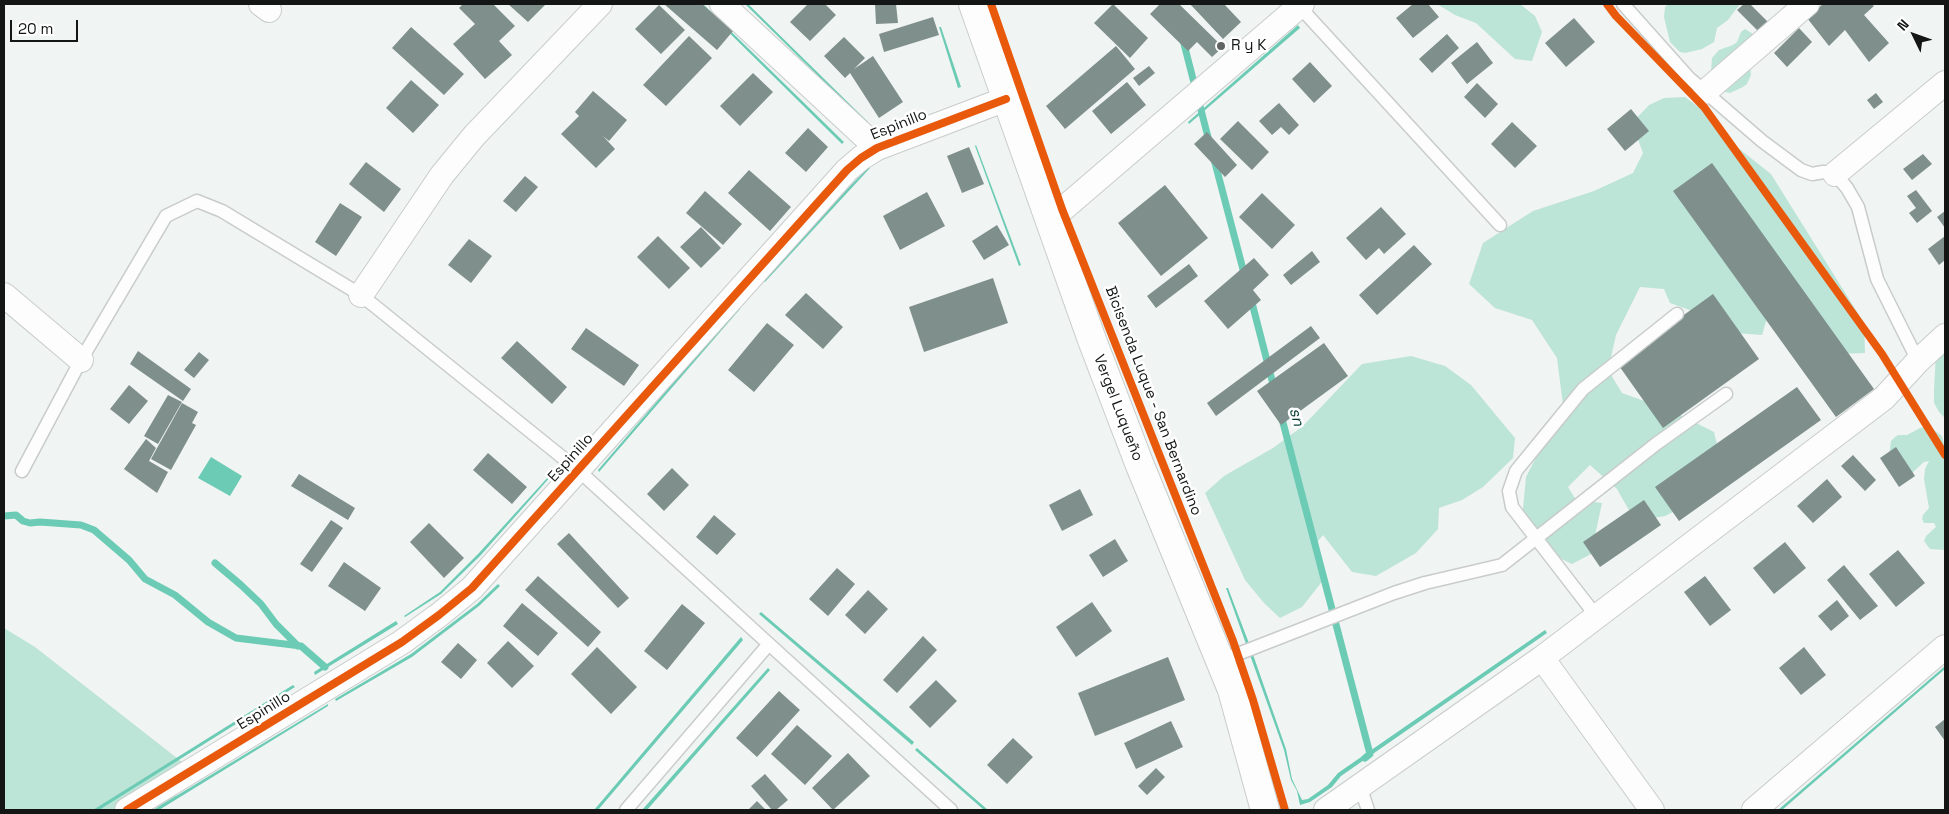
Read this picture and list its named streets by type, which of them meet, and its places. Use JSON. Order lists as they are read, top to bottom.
{
  "streets": {
    "main road": ["Vergel Luqueño"],
    "street": ["Espinillo"],
    "cycle path": ["Bicisenda Luque - San Bernardino"]
  },
  "crossings": [
    ["Espinillo", "Vergel Luqueño"]
  ],
  "water": ["sn"],
  "places": ["R y K"],
  "scale_bar": "20 m",
  "north": "top left"
}
